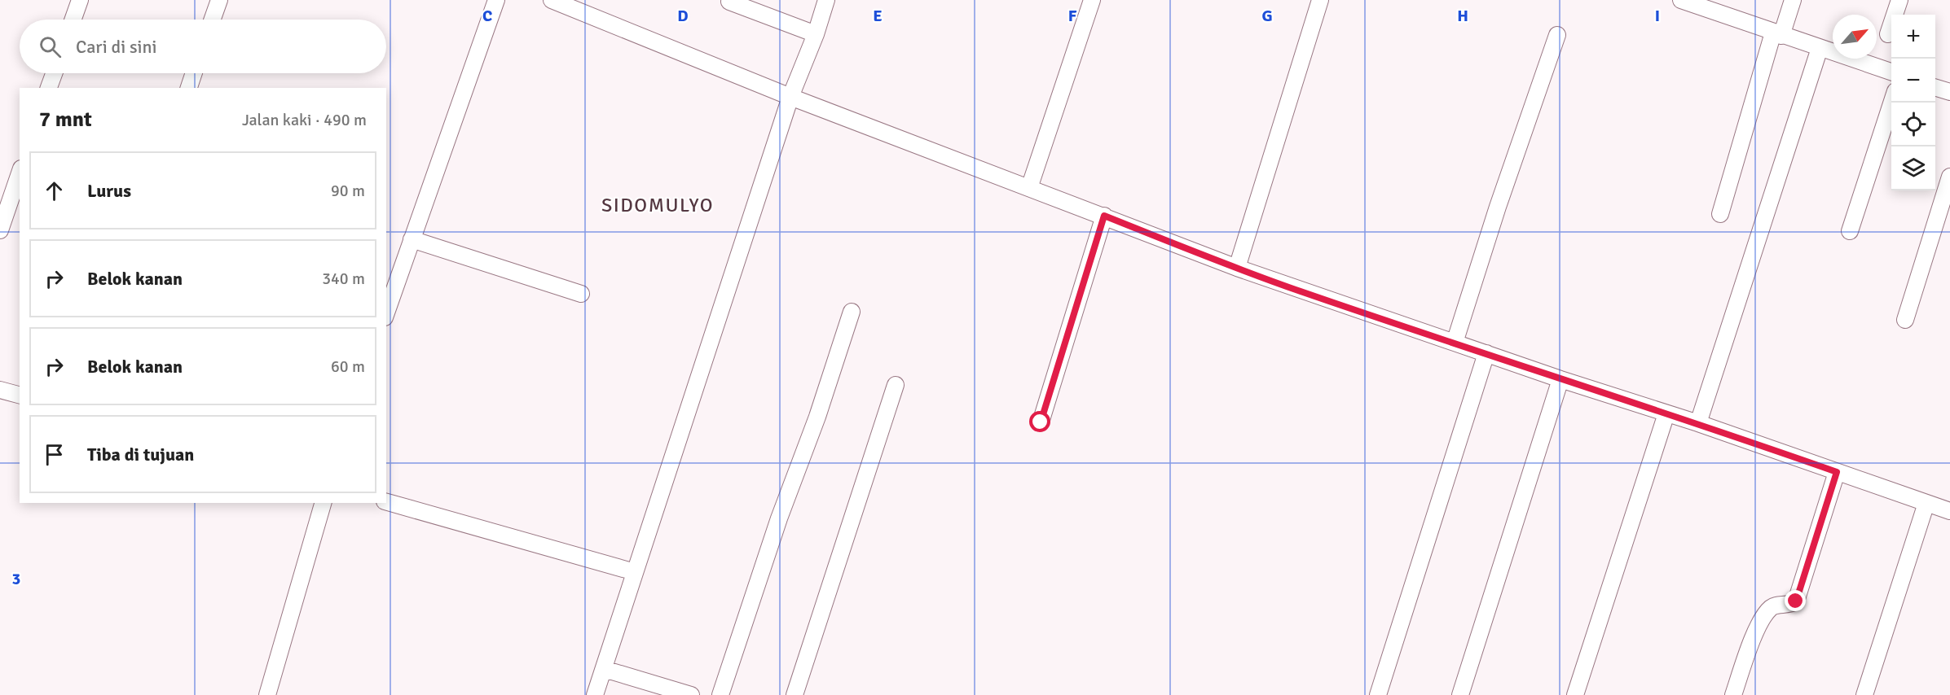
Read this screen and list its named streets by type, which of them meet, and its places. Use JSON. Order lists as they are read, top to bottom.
{
  "districts": ["SIDOMULYO"],
  "north": "top right",
  "page": {
    "map_buttons": ["+", "−"],
    "search": "Cari di sini",
    "heading": ["7 mnt", "Jalan kaki · 490 m"],
    "list": [
      ["Lurus", "90 m"],
      ["Belok kanan", "340 m"],
      ["Belok kanan", "60 m"],
      "Tiba di tujuan"
    ]
  },
  "grid": {
    "columns": [
      "C",
      "D",
      "E",
      "F",
      "G",
      "H",
      "I"
    ],
    "rows": ["3"]
  }
}
